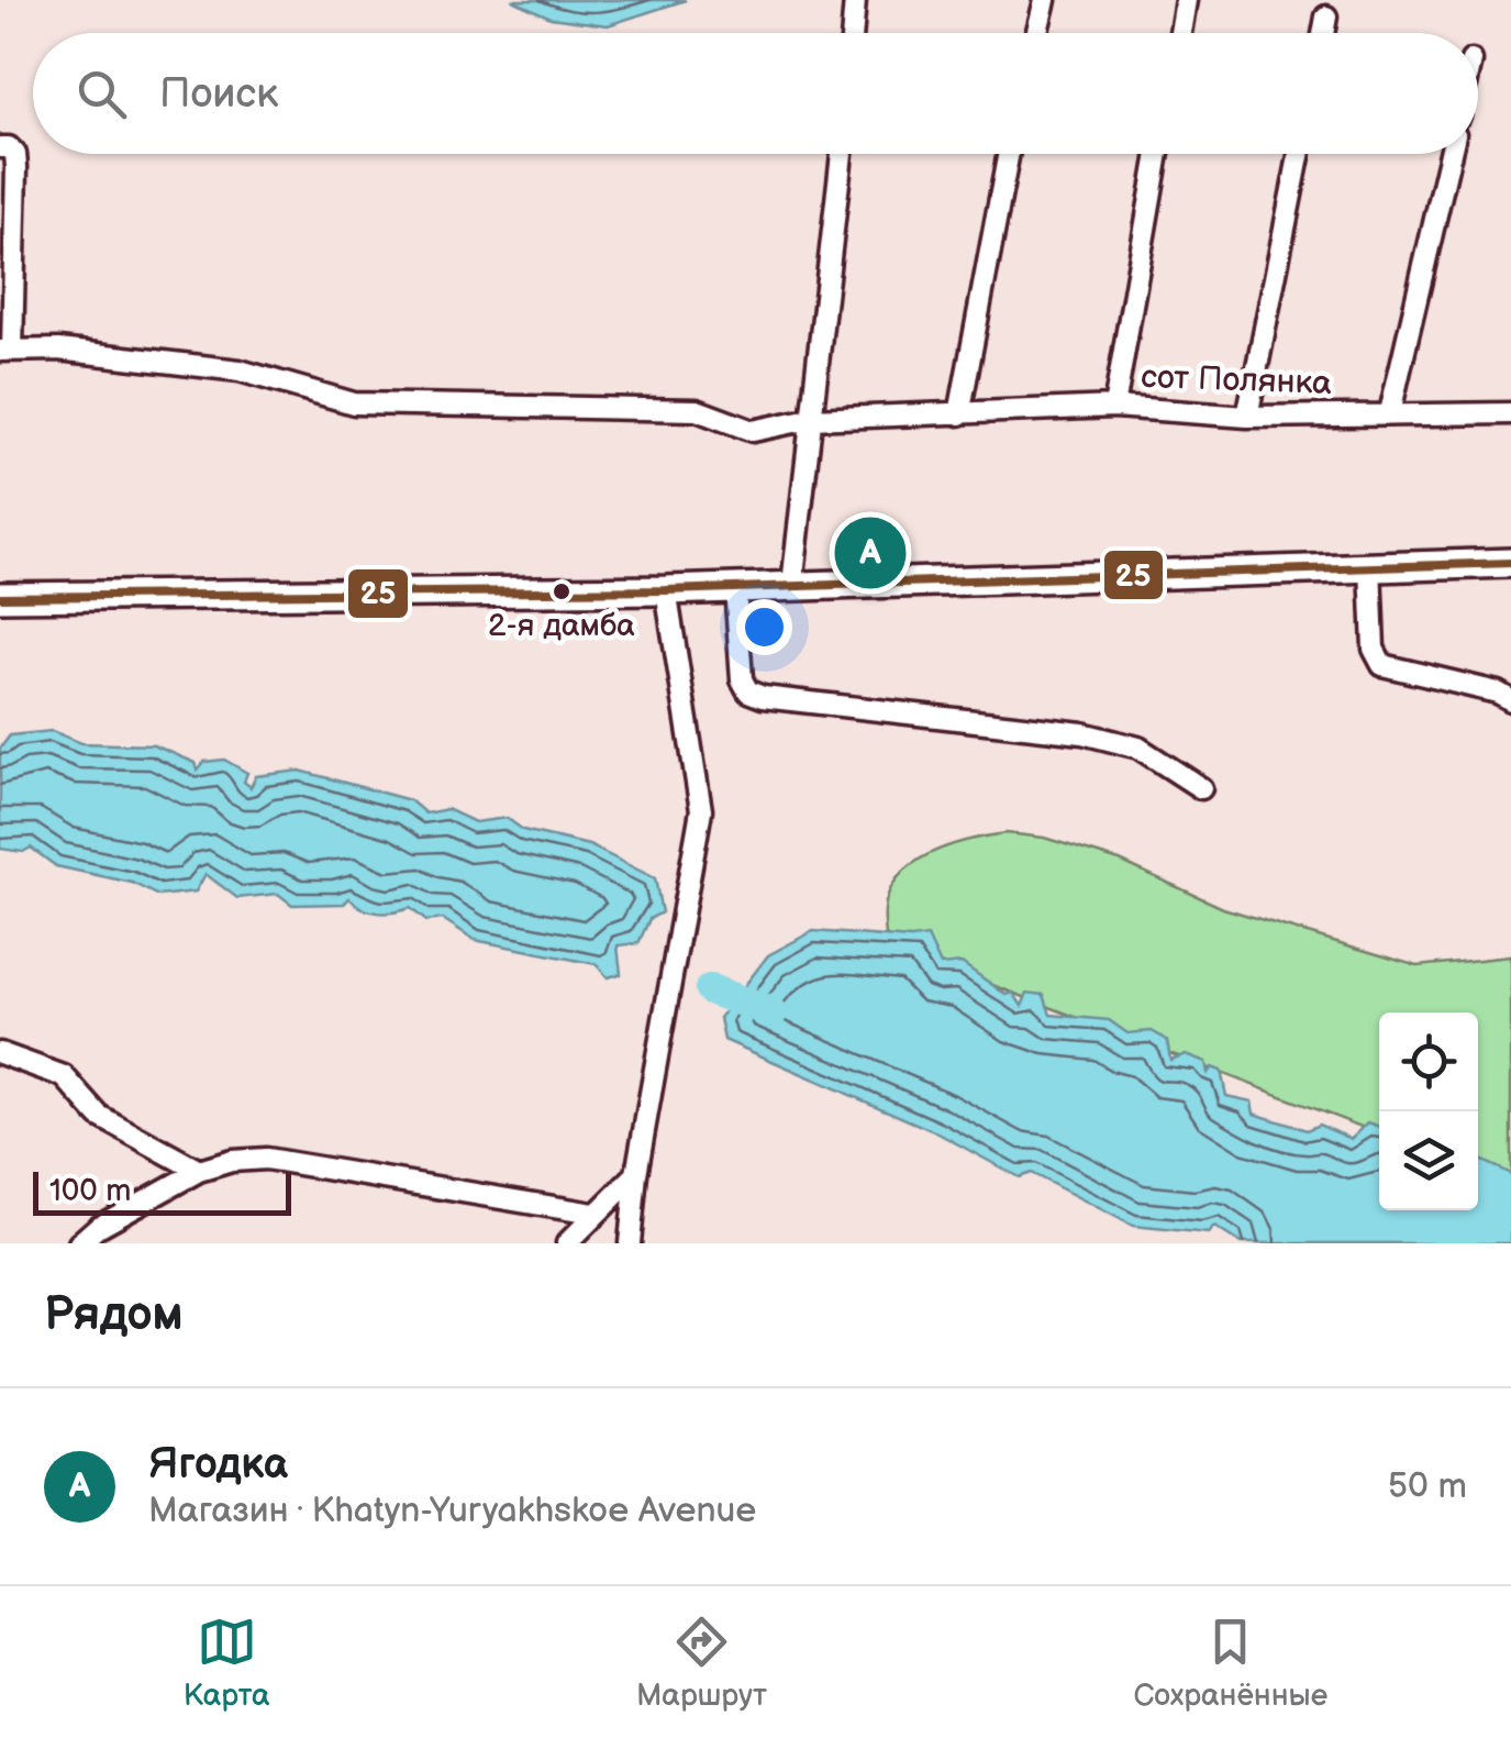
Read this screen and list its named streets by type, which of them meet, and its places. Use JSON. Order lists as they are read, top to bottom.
{
  "streets": {
    "street": ["сот Полянка"]
  },
  "places": ["2-я дамба"],
  "lines": ["transit line 25"],
  "scale_bar": "100 m",
  "page": {
    "search": "Поиск",
    "pins": "A",
    "scale": "100 m",
    "heading": "Рядом",
    "list": [
      {
        "mark": "A",
        "name": "Ягодка",
        "note": "Магазин · Khatyn-Yuryakhskoe Avenue",
        "value": "50 m"
      }
    ],
    "nav": ["Карта", "Маршрут", "Сохранённые"]
  }
}
